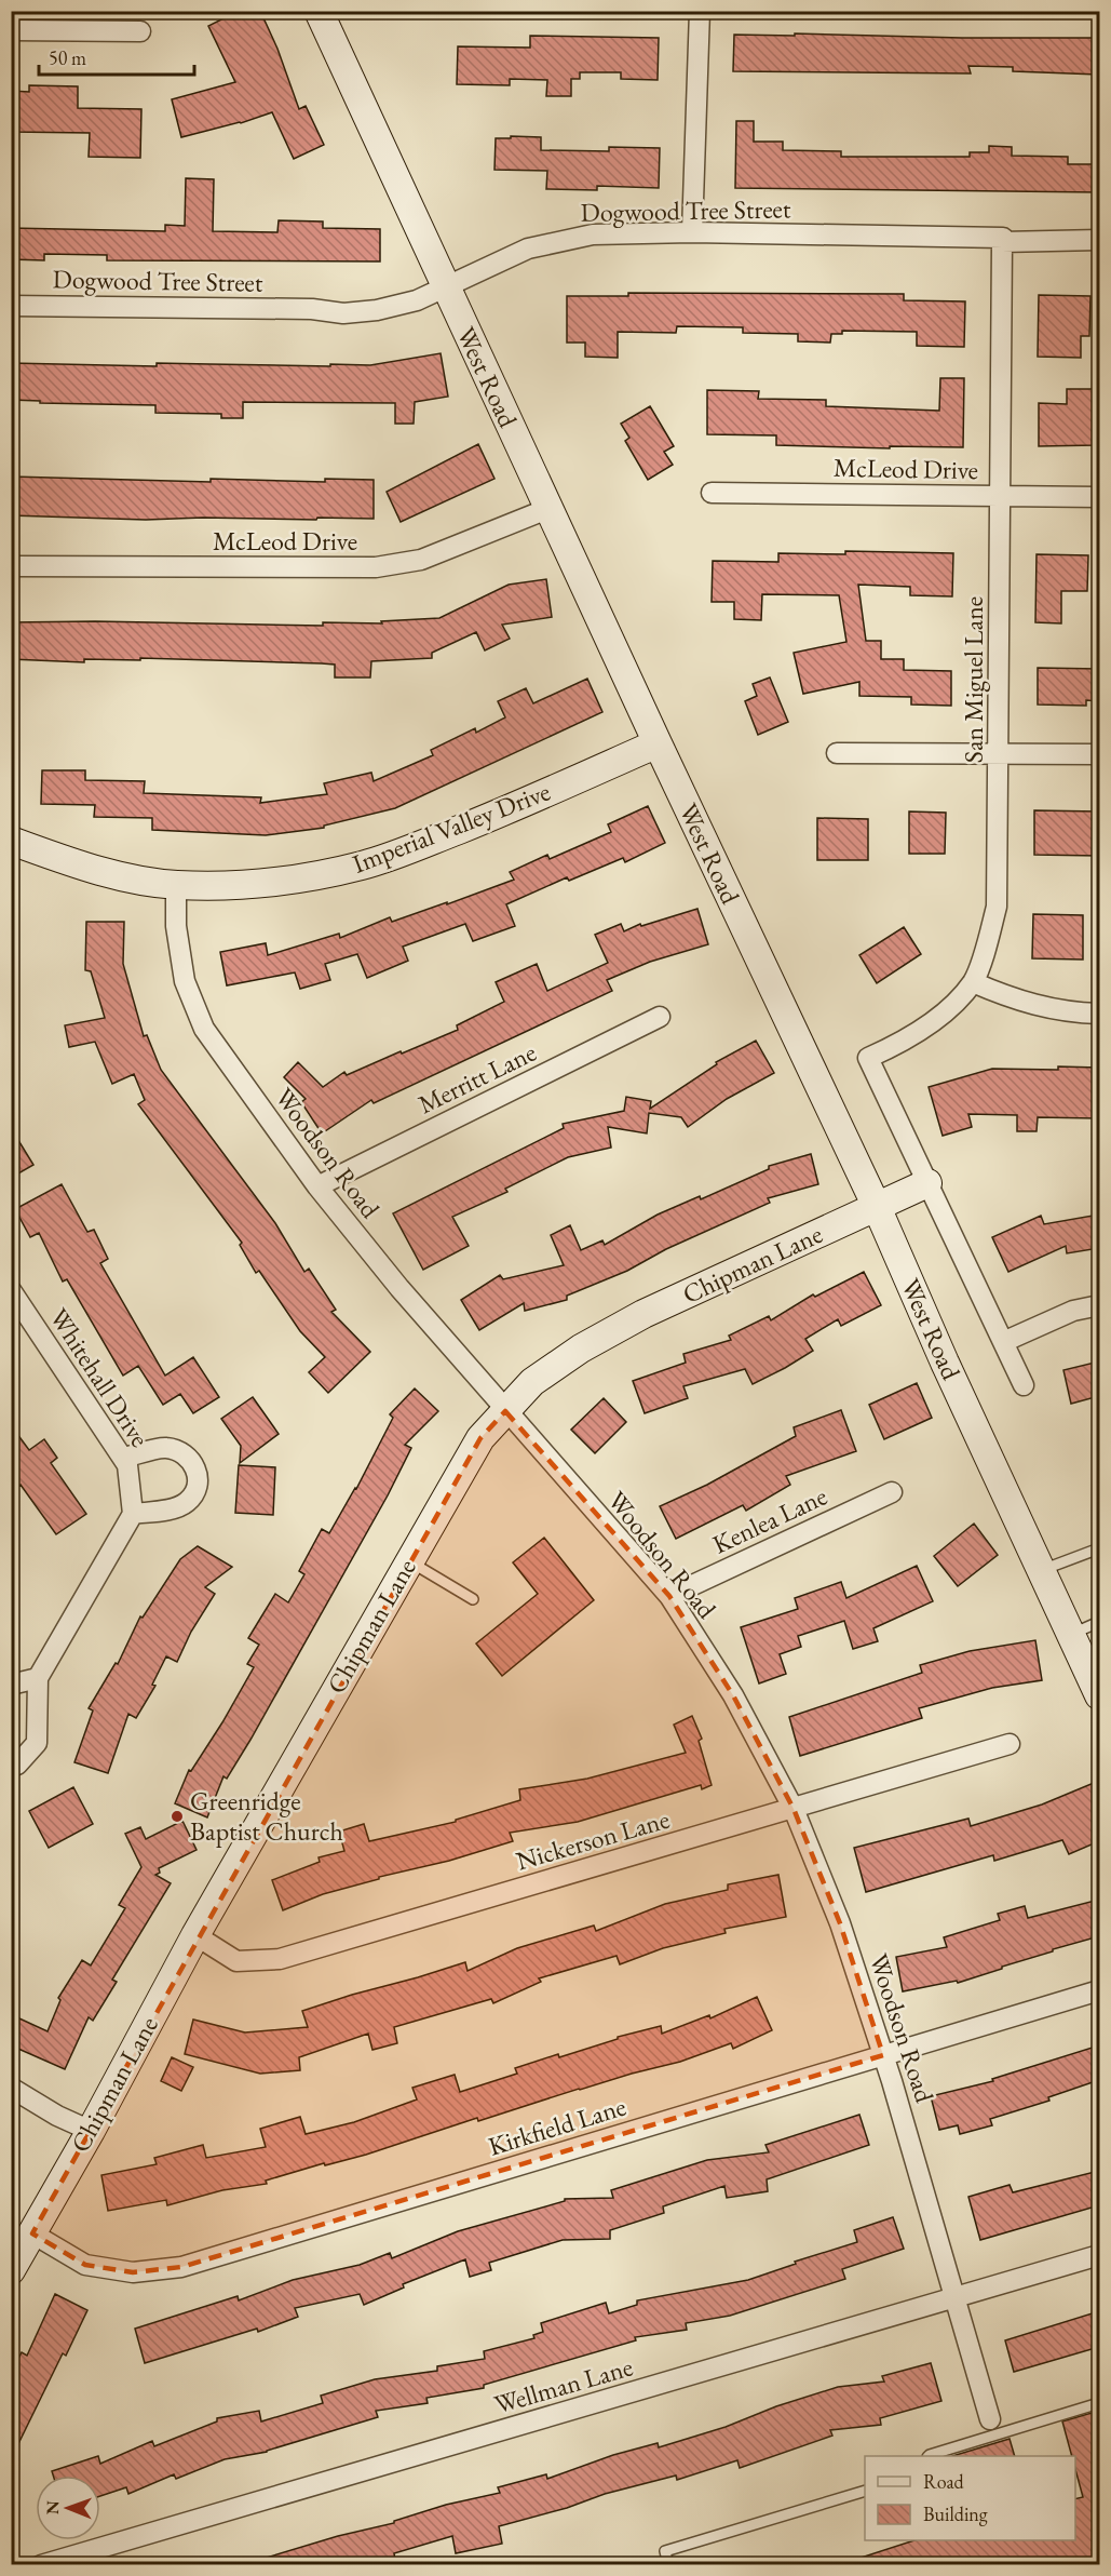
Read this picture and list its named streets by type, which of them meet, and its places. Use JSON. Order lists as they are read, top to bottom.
{
  "streets": {
    "street": [
      "Dogwood Tree Street",
      "West Road",
      "McLeod Drive",
      "San Miguel Lane",
      "Imperial Valley Drive",
      "Merritt Lane",
      "Woodson Road",
      "Chipman Lane",
      "Whitehall Drive",
      "Kenlea Lane",
      "Nickerson Lane",
      "Kirkfield Lane",
      "Wellman Lane"
    ]
  },
  "crossings": [
    ["Dogwood Tree Street", "West Road"],
    ["Dogwood Tree Street", "San Miguel Lane"],
    ["West Road", "McLeod Drive"],
    ["West Road", "Imperial Valley Drive"],
    ["West Road", "Chipman Lane"],
    ["McLeod Drive", "San Miguel Lane"],
    ["San Miguel Lane", "Chipman Lane"],
    ["Imperial Valley Drive", "Woodson Road"],
    ["Merritt Lane", "Woodson Road"],
    ["Woodson Road", "Chipman Lane"],
    ["Woodson Road", "Kenlea Lane"],
    ["Woodson Road", "Nickerson Lane"],
    ["Woodson Road", "Kirkfield Lane"],
    ["Woodson Road", "Wellman Lane"],
    ["Chipman Lane", "Nickerson Lane"],
    ["Chipman Lane", "Kirkfield Lane"]
  ],
  "places": ["Greenridge Baptist Church"],
  "legend": ["Road", "Building"],
  "scale_bar": "50 m",
  "north": "left"
}
